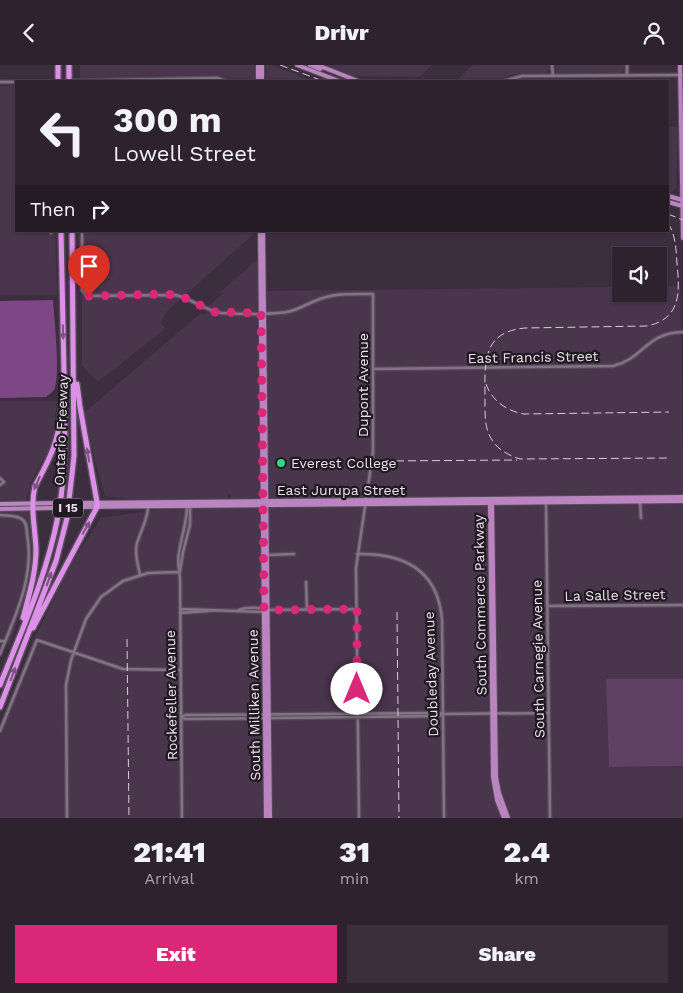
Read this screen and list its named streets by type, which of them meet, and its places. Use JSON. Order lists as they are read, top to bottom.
{
  "streets": {
    "highway": ["Ontario Freeway", "I 15"],
    "main road": ["East Jurupa Street", "South Commerce Parkway", "South Milliken Avenue"],
    "street": [
      "East Francis Street",
      "Dupont Avenue",
      "La Salle Street",
      "South Carnegie Avenue",
      "Doubleday Avenue",
      "Rockefeller Avenue"
    ]
  },
  "crossings": [
    ["East Francis Street", "Dupont Avenue"],
    ["Dupont Avenue", "East Jurupa Street"],
    ["Dupont Avenue", "Doubleday Avenue"],
    ["Dupont Avenue", "South Milliken Avenue"],
    ["East Jurupa Street", "South Commerce Parkway"],
    ["East Jurupa Street", "South Carnegie Avenue"],
    ["East Jurupa Street", "Rockefeller Avenue"],
    ["East Jurupa Street", "South Milliken Avenue"],
    ["La Salle Street", "South Carnegie Avenue"]
  ],
  "places": ["Everest College"],
  "page": {
    "header": "Drivr",
    "turn": ["300 m", "Lowell Street"],
    "then": "Then",
    "eta": [
      "21:41",
      "Arrival",
      "31",
      "min",
      "2.4",
      "km"
    ],
    "buttons": ["Exit", "Share"]
  }
}
